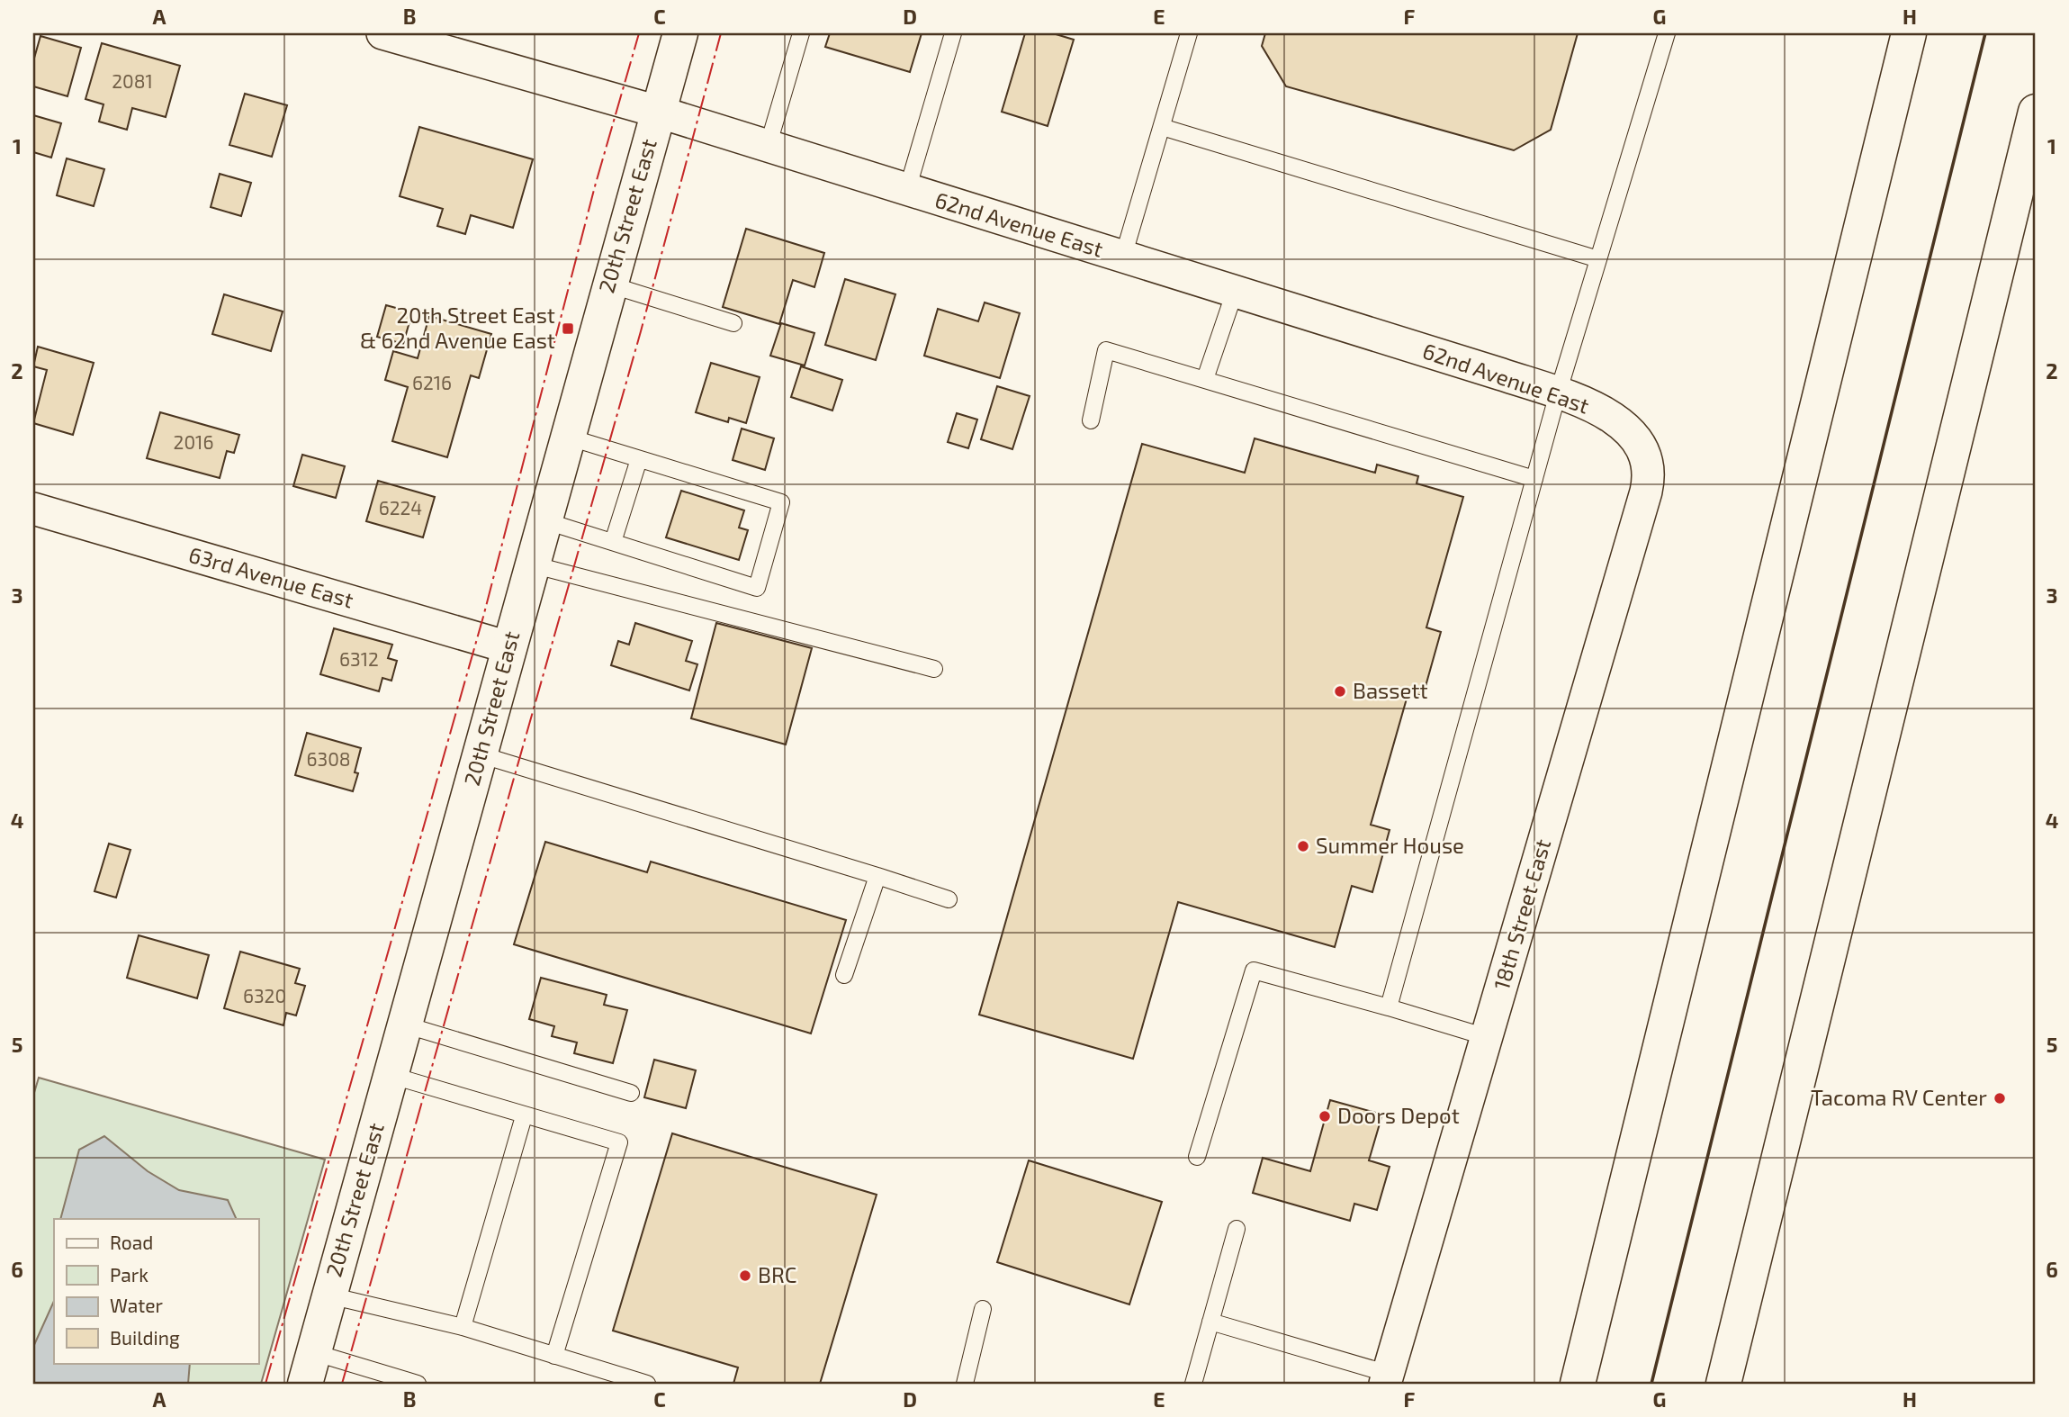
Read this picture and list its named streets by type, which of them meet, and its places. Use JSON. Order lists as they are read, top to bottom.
{
  "streets": {
    "main road": ["20th Street East"],
    "street": ["62nd Avenue East", "63rd Avenue East", "18th Street East"]
  },
  "crossings": [
    ["20th Street East", "62nd Avenue East"],
    ["20th Street East", "63rd Avenue East"],
    ["62nd Avenue East", "18th Street East"]
  ],
  "places": {
    "transit": ["20th Street East & 62nd Avenue East"],
    "other": [
      "Bassett",
      "Summer House",
      "Tacoma RV Center",
      "Doors Depot",
      "BRC"
    ]
  },
  "house_numbers": [
    "2081",
    "6216",
    "2016",
    "6224",
    "6312",
    "6308",
    "6320"
  ],
  "legend": [
    "Road",
    "Park",
    "Water",
    "Building"
  ],
  "grid": {
    "columns": [
      "A",
      "B",
      "C",
      "D",
      "E",
      "F",
      "G",
      "H"
    ],
    "rows": [
      "1",
      "2",
      "3",
      "4",
      "5",
      "6"
    ]
  }
}
